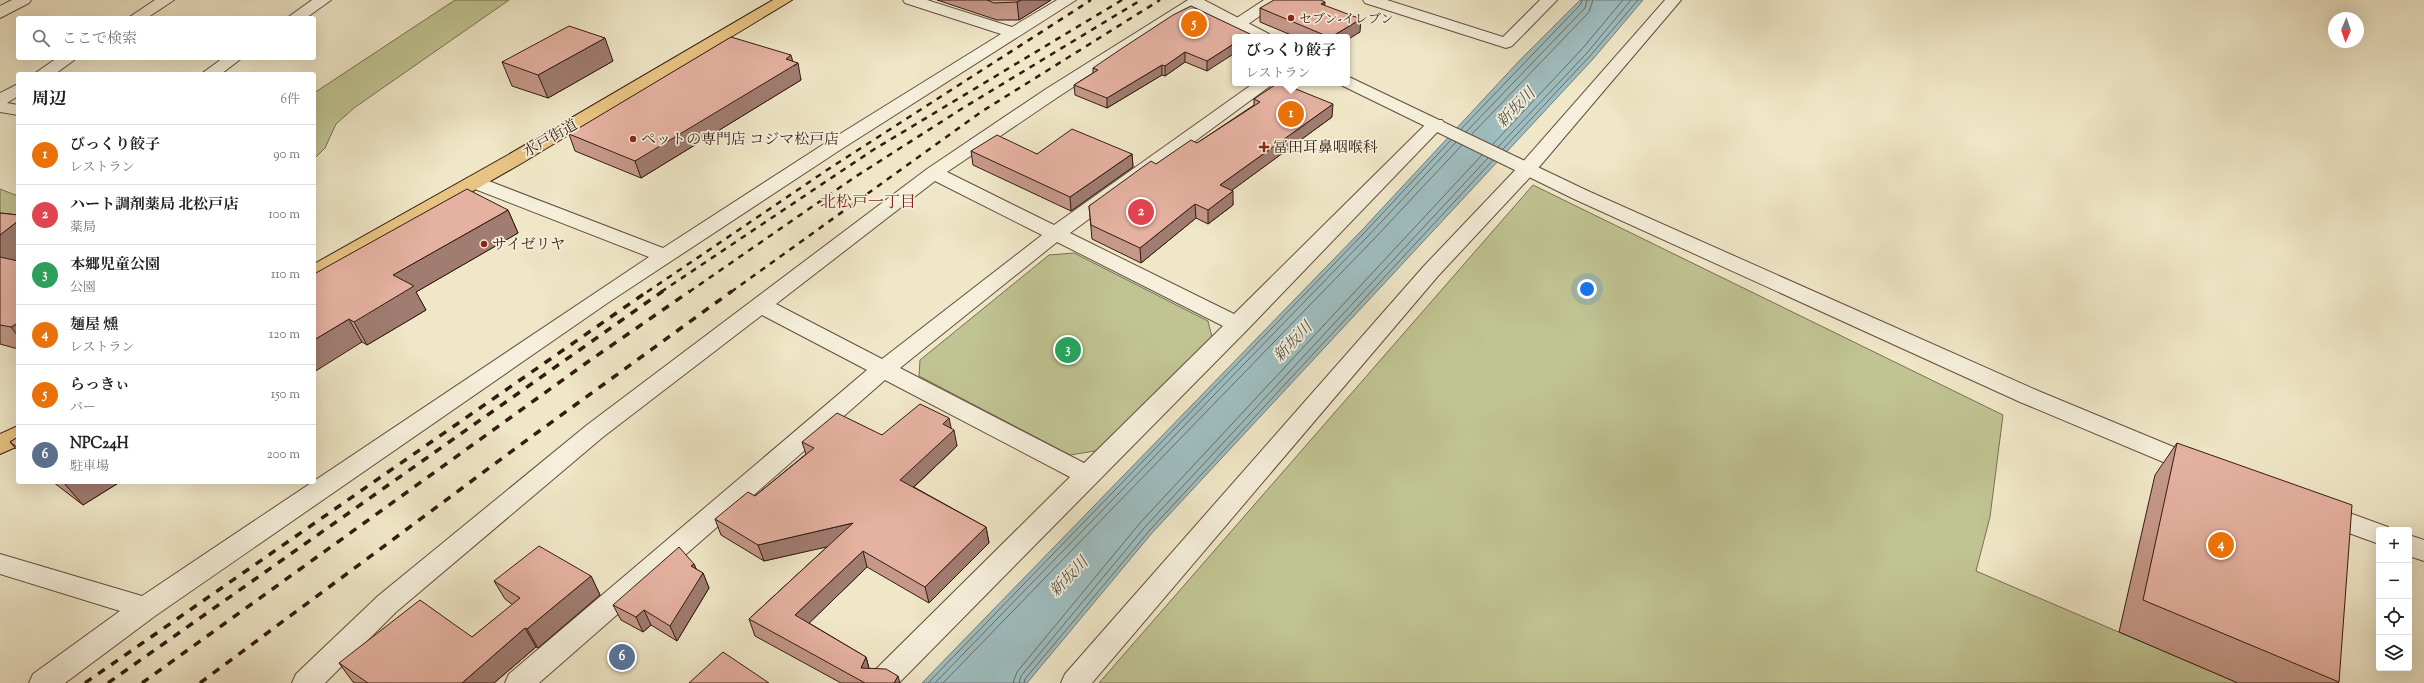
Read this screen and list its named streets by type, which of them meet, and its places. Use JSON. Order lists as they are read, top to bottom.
{
  "streets": {
    "highway": ["水戸街道"]
  },
  "districts": ["北松戸一丁目"],
  "water": ["新坂川"],
  "places": {
    "other": ["セブン-イレブン", "ペットの専門店 コジマ松戸店", "サイゼリヤ"],
    "health": ["冨田耳鼻咽喉科"]
  },
  "north": "bottom",
  "page": {
    "pins": [
      "5",
      "1",
      "2",
      "3",
      "4",
      "6"
    ],
    "search": "ここで検索",
    "popup": ["びっくり餃子", "レストラン"],
    "heading": ["周辺", "6件"],
    "list": [
      {
        "mark": "1",
        "name": "びっくり餃子",
        "note": "レストラン",
        "value": "90 m"
      },
      {
        "mark": "2",
        "name": "ハート調剤薬局 北松戸店",
        "note": "薬局",
        "value": "100 m"
      },
      {
        "mark": "3",
        "name": "本郷児童公園",
        "note": "公園",
        "value": "110 m"
      },
      {
        "mark": "4",
        "name": "麺屋 燻",
        "note": "レストラン",
        "value": "120 m"
      },
      {
        "mark": "5",
        "name": "らっきぃ",
        "note": "バー",
        "value": "150 m"
      },
      {
        "mark": "6",
        "name": "NPC24H",
        "note": "駐車場",
        "value": "200 m"
      }
    ],
    "map_buttons": ["+", "−"]
  }
}
